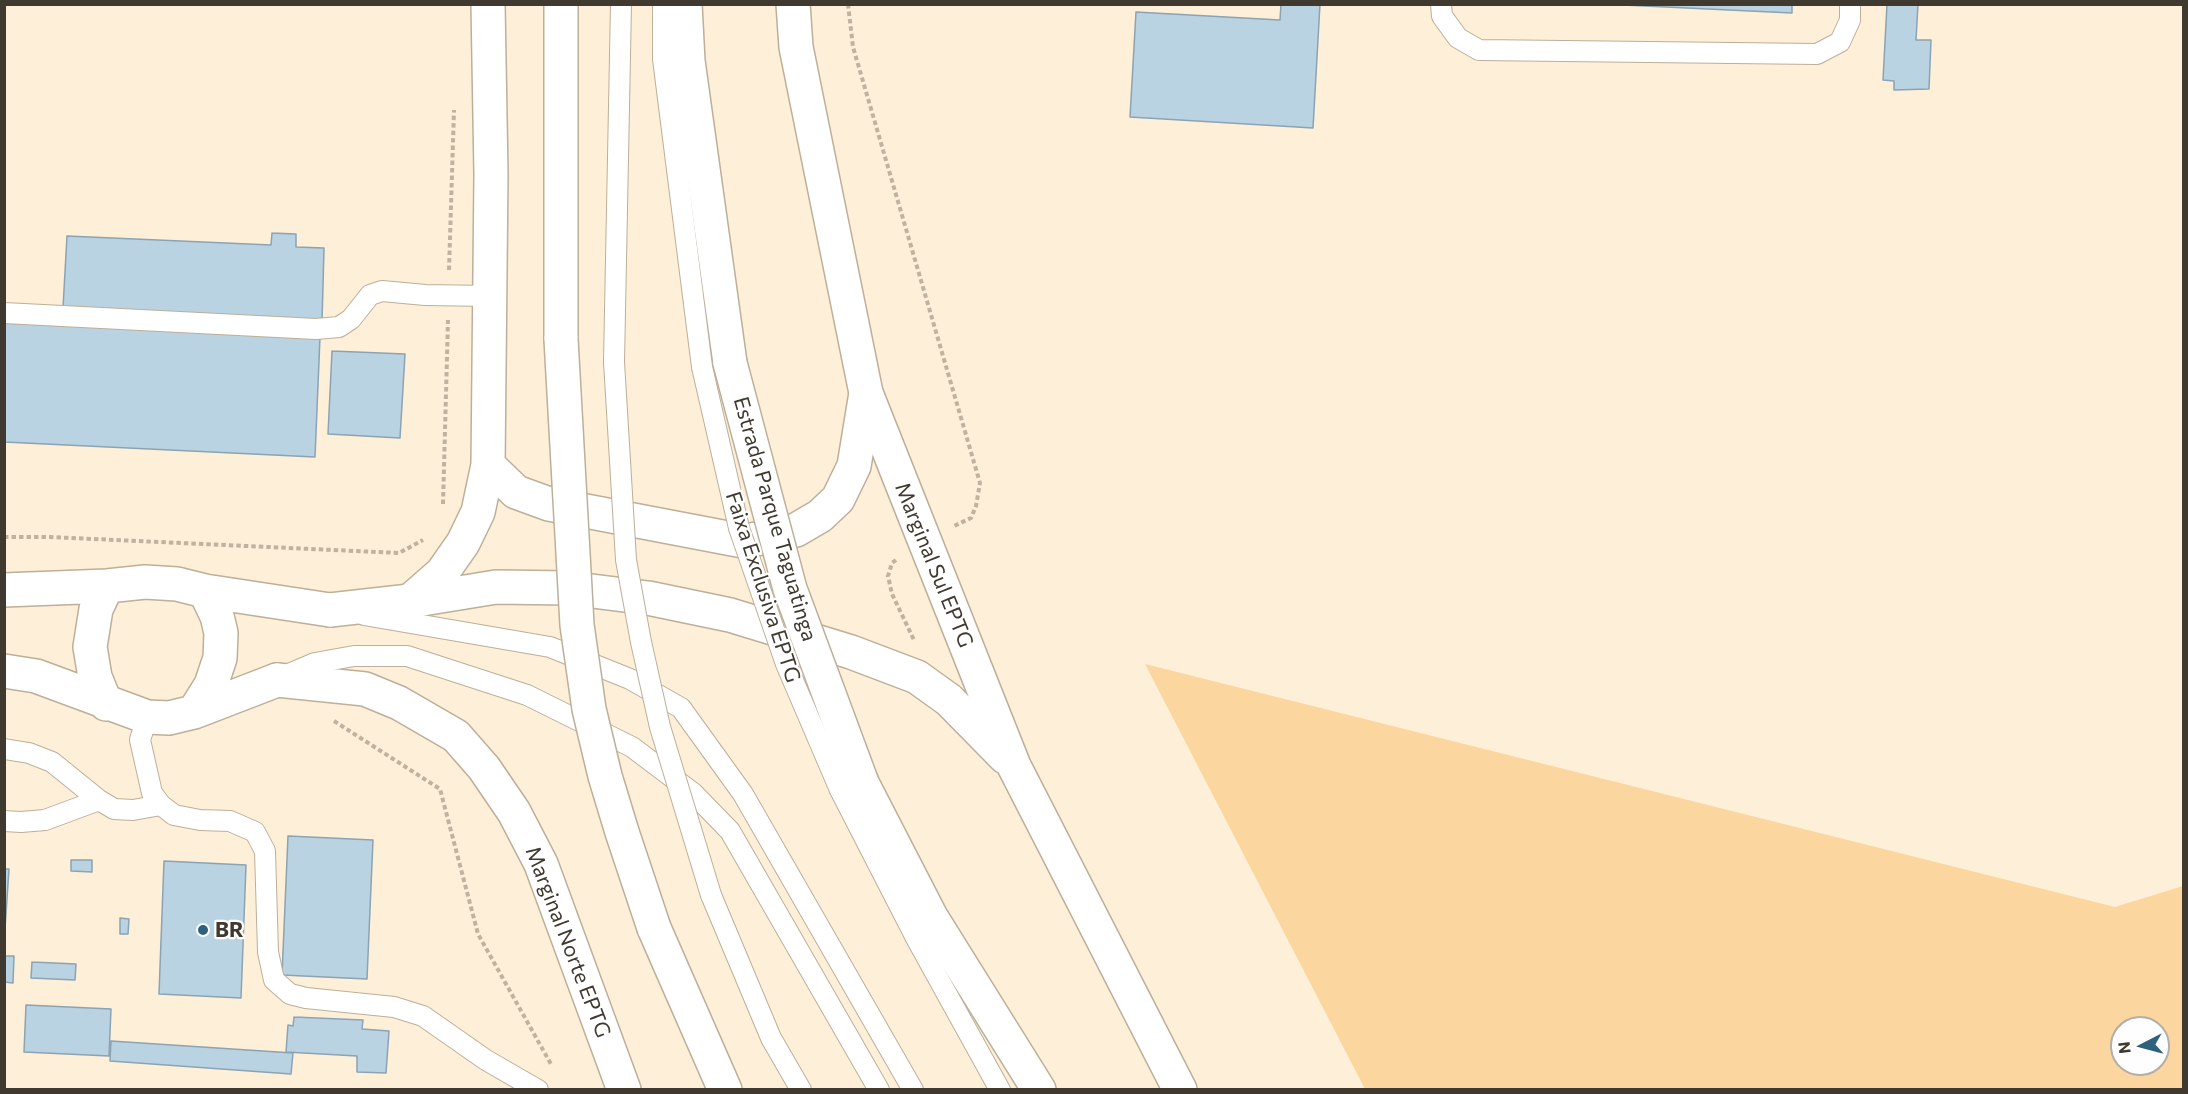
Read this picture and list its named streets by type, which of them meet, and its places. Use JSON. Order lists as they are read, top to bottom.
{
  "streets": {
    "main road": ["Estrada Parque Taguatinga", "Marginal Sul EPTG", "Marginal Norte EPTG"]
  },
  "places": ["BR"],
  "north": "left"
}
